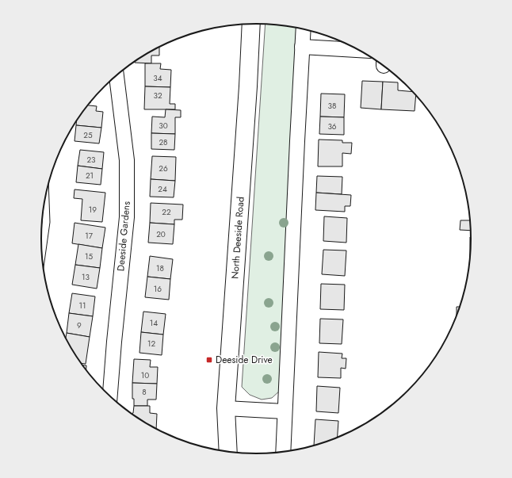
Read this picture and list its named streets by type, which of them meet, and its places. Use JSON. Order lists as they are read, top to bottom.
{
  "streets": {
    "main road": ["North Deeside Road"],
    "street": ["Deeside Gardens"]
  },
  "places": {
    "transit": ["Deeside Drive"]
  },
  "house_numbers": [
    "34",
    "32",
    "38",
    "30",
    "36",
    "25",
    "28",
    "23",
    "26",
    "21",
    "24",
    "19",
    "22",
    "20",
    "17",
    "15",
    "18",
    "13",
    "16",
    "11",
    "14",
    "9",
    "12",
    "10",
    "8"
  ]
}
